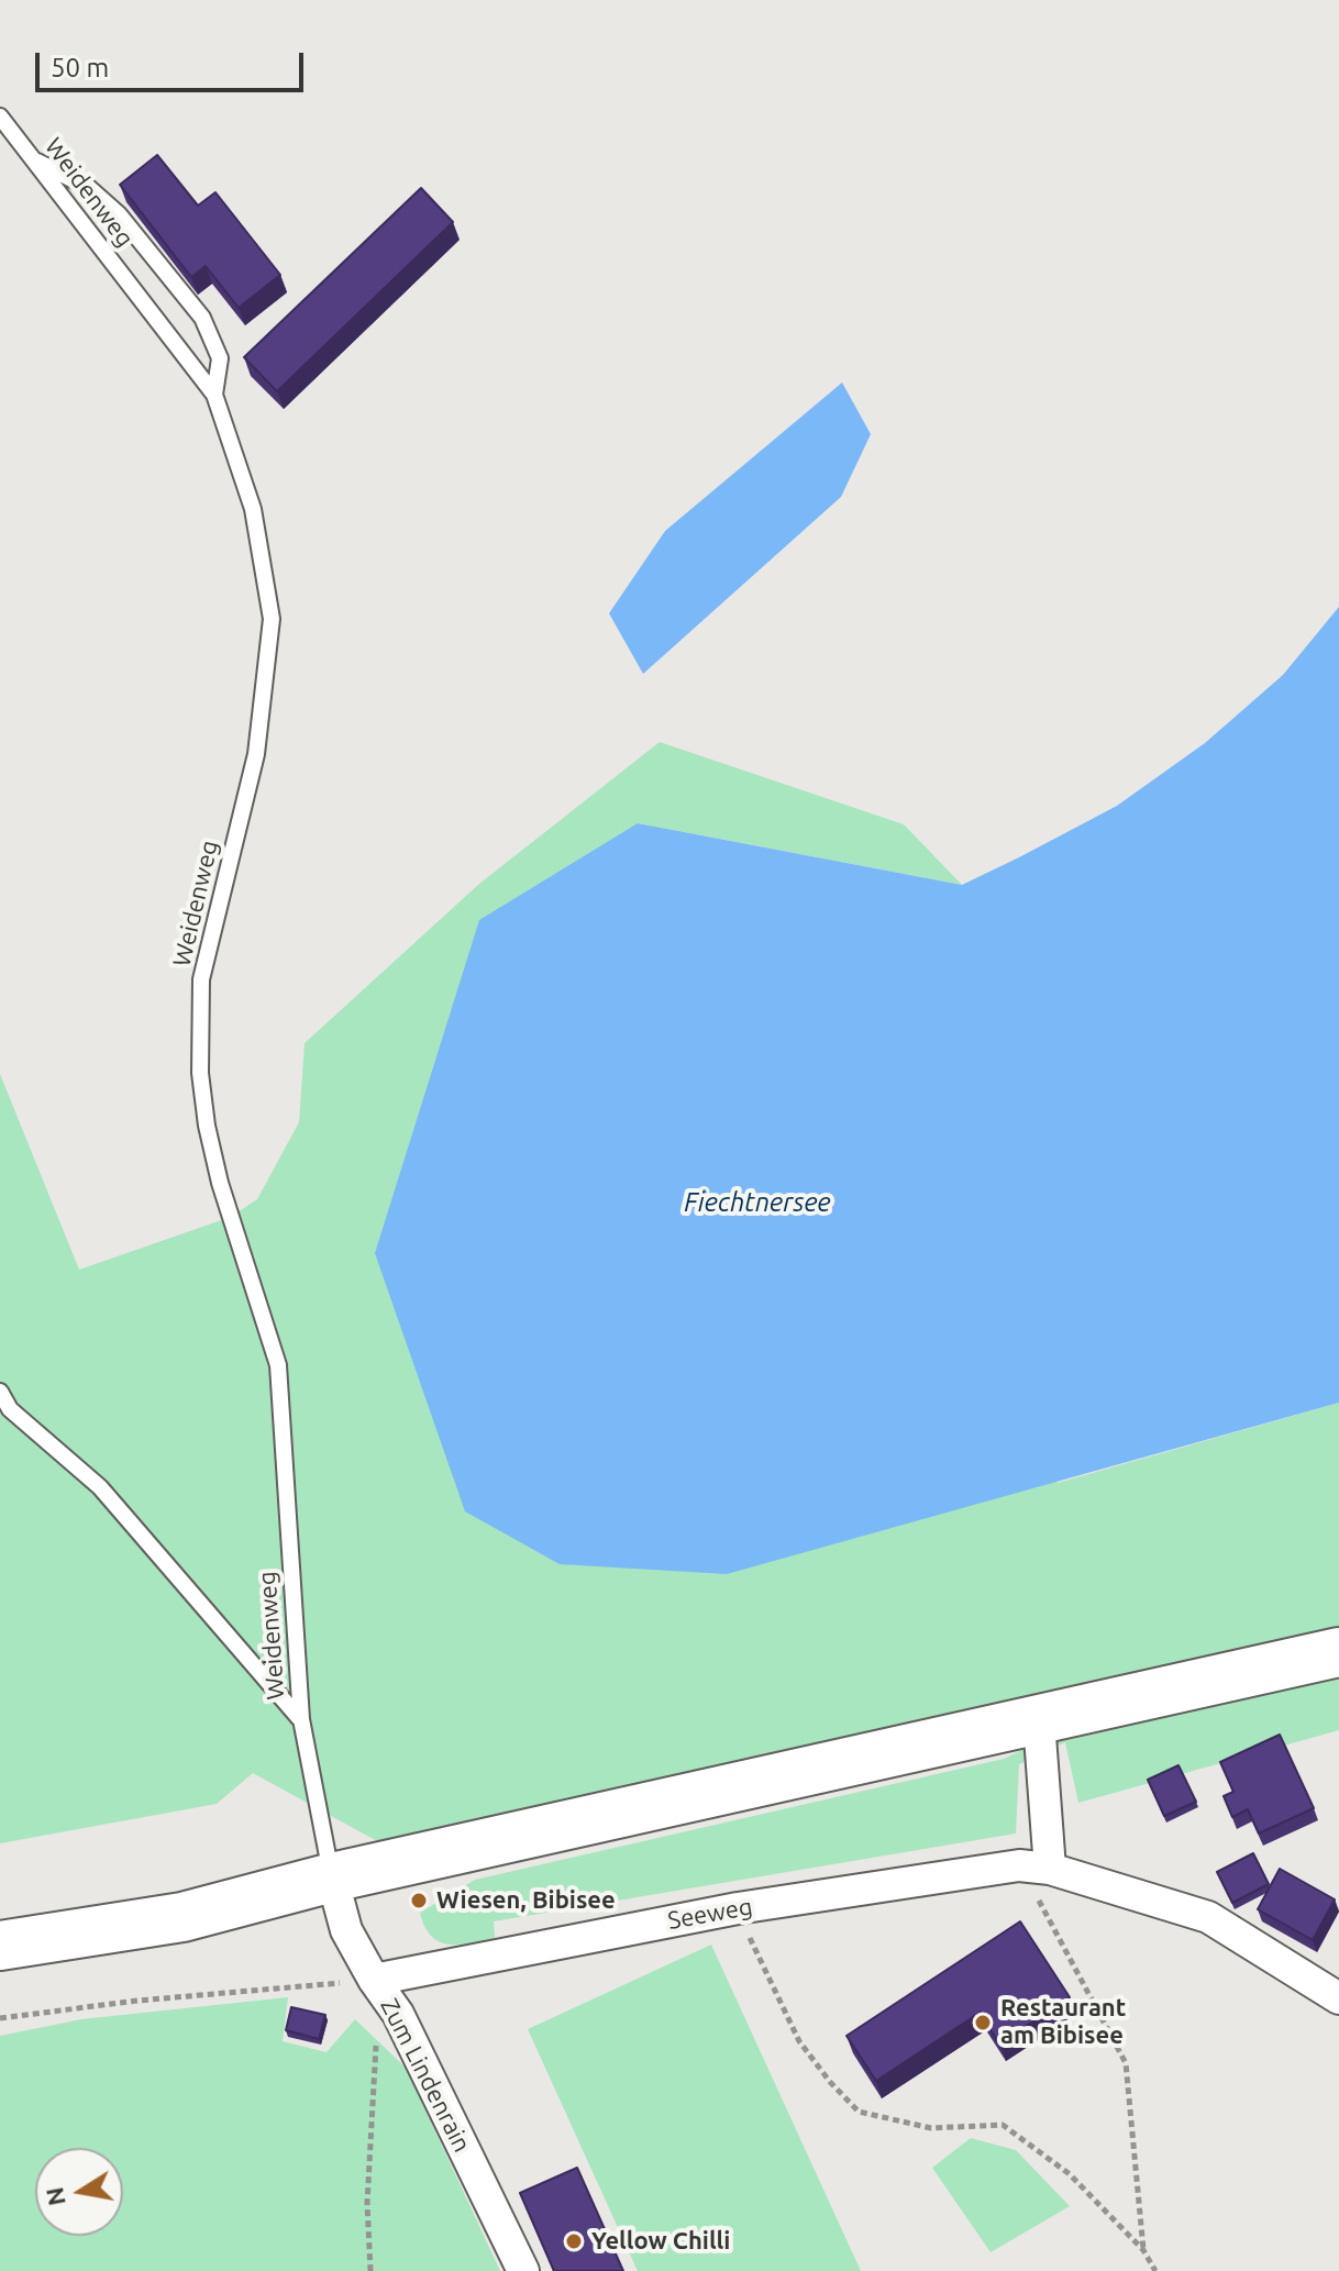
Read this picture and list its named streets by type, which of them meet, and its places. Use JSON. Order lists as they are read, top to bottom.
{
  "streets": {
    "street": ["Seeweg", "Zum Lindenrain"],
    "lane": ["Weidenweg"]
  },
  "crossings": [
    ["Weidenweg", "Zum Lindenrain"],
    ["Seeweg", "Zum Lindenrain"]
  ],
  "water": ["Fiechtnersee"],
  "places": ["Wiesen, Bibisee", "Restaurant am Bibisee", "Yellow Chilli"],
  "scale_bar": "50 m",
  "north": "left"
}
